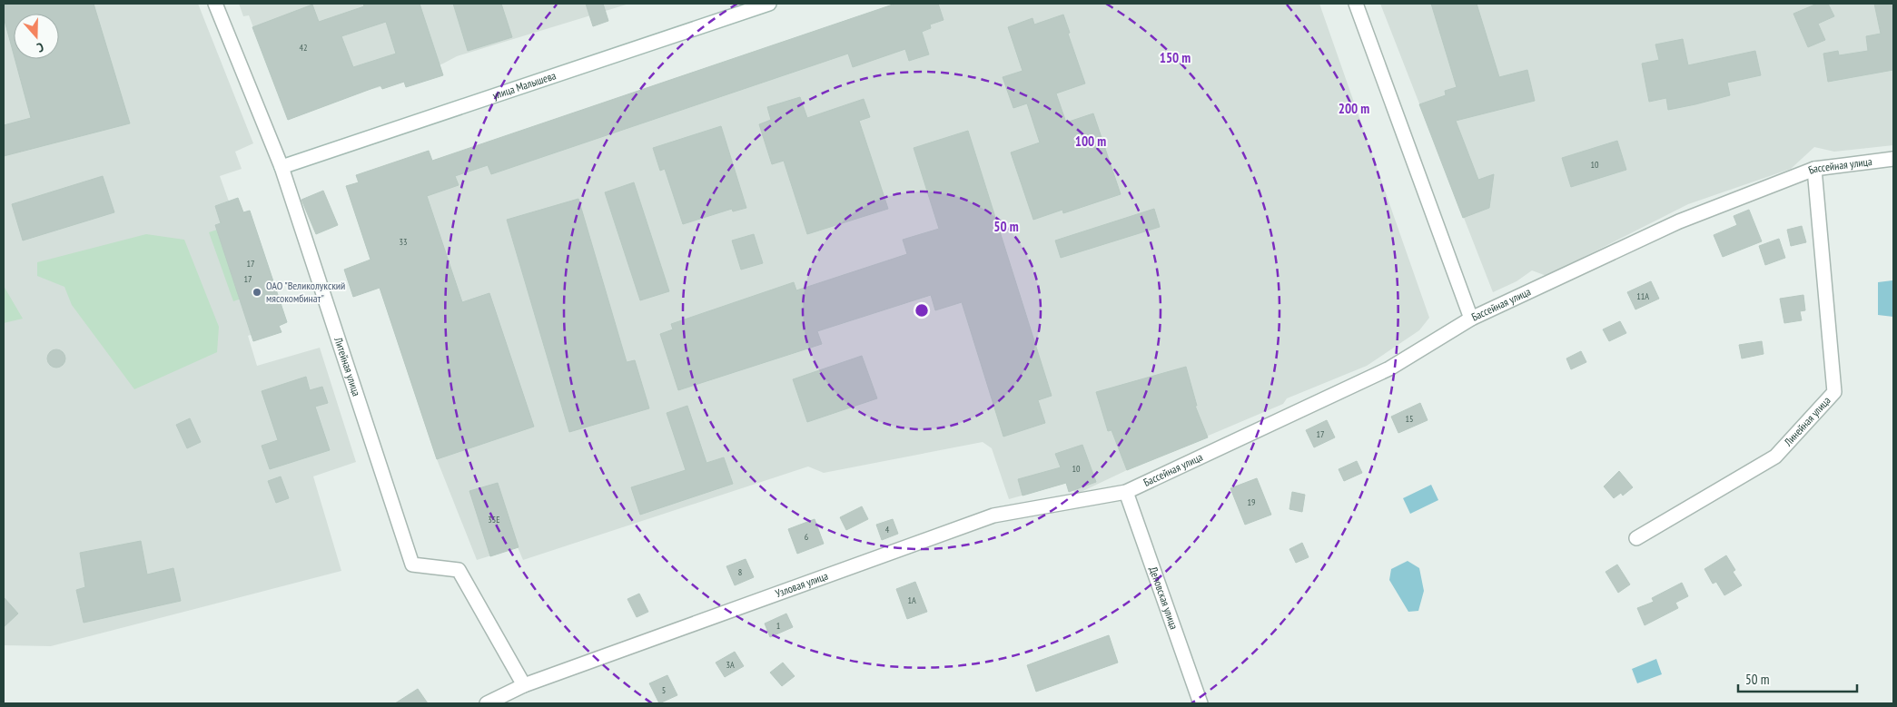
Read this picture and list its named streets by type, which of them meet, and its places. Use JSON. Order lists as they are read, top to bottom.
{
  "streets": {
    "street": [
      "улица Малышева",
      "Бассейная улица",
      "Литейная улица",
      "Линейная улица",
      "Узловая улица",
      "Деповская улица"
    ]
  },
  "crossings": [
    ["улица Малышева", "Литейная улица"],
    ["Бассейная улица", "Линейная улица"],
    ["Бассейная улица", "Узловая улица"],
    ["Бассейная улица", "Деповская улица"],
    ["Литейная улица", "Узловая улица"],
    ["Узловая улица", "Деповская улица"]
  ],
  "places": ["ОАО \"Великолукский мясокомбинат\""],
  "house_numbers": [
    "42",
    "10",
    "33",
    "17",
    "17",
    "11А",
    "15",
    "17",
    "10",
    "19",
    "35Е",
    "4",
    "6",
    "8",
    "1А",
    "1",
    "3А",
    "5"
  ],
  "scale_bar": "50 m",
  "north": "bottom",
  "rings": [
    "150 m",
    "200 m",
    "100 m",
    "50 m"
  ]
}
